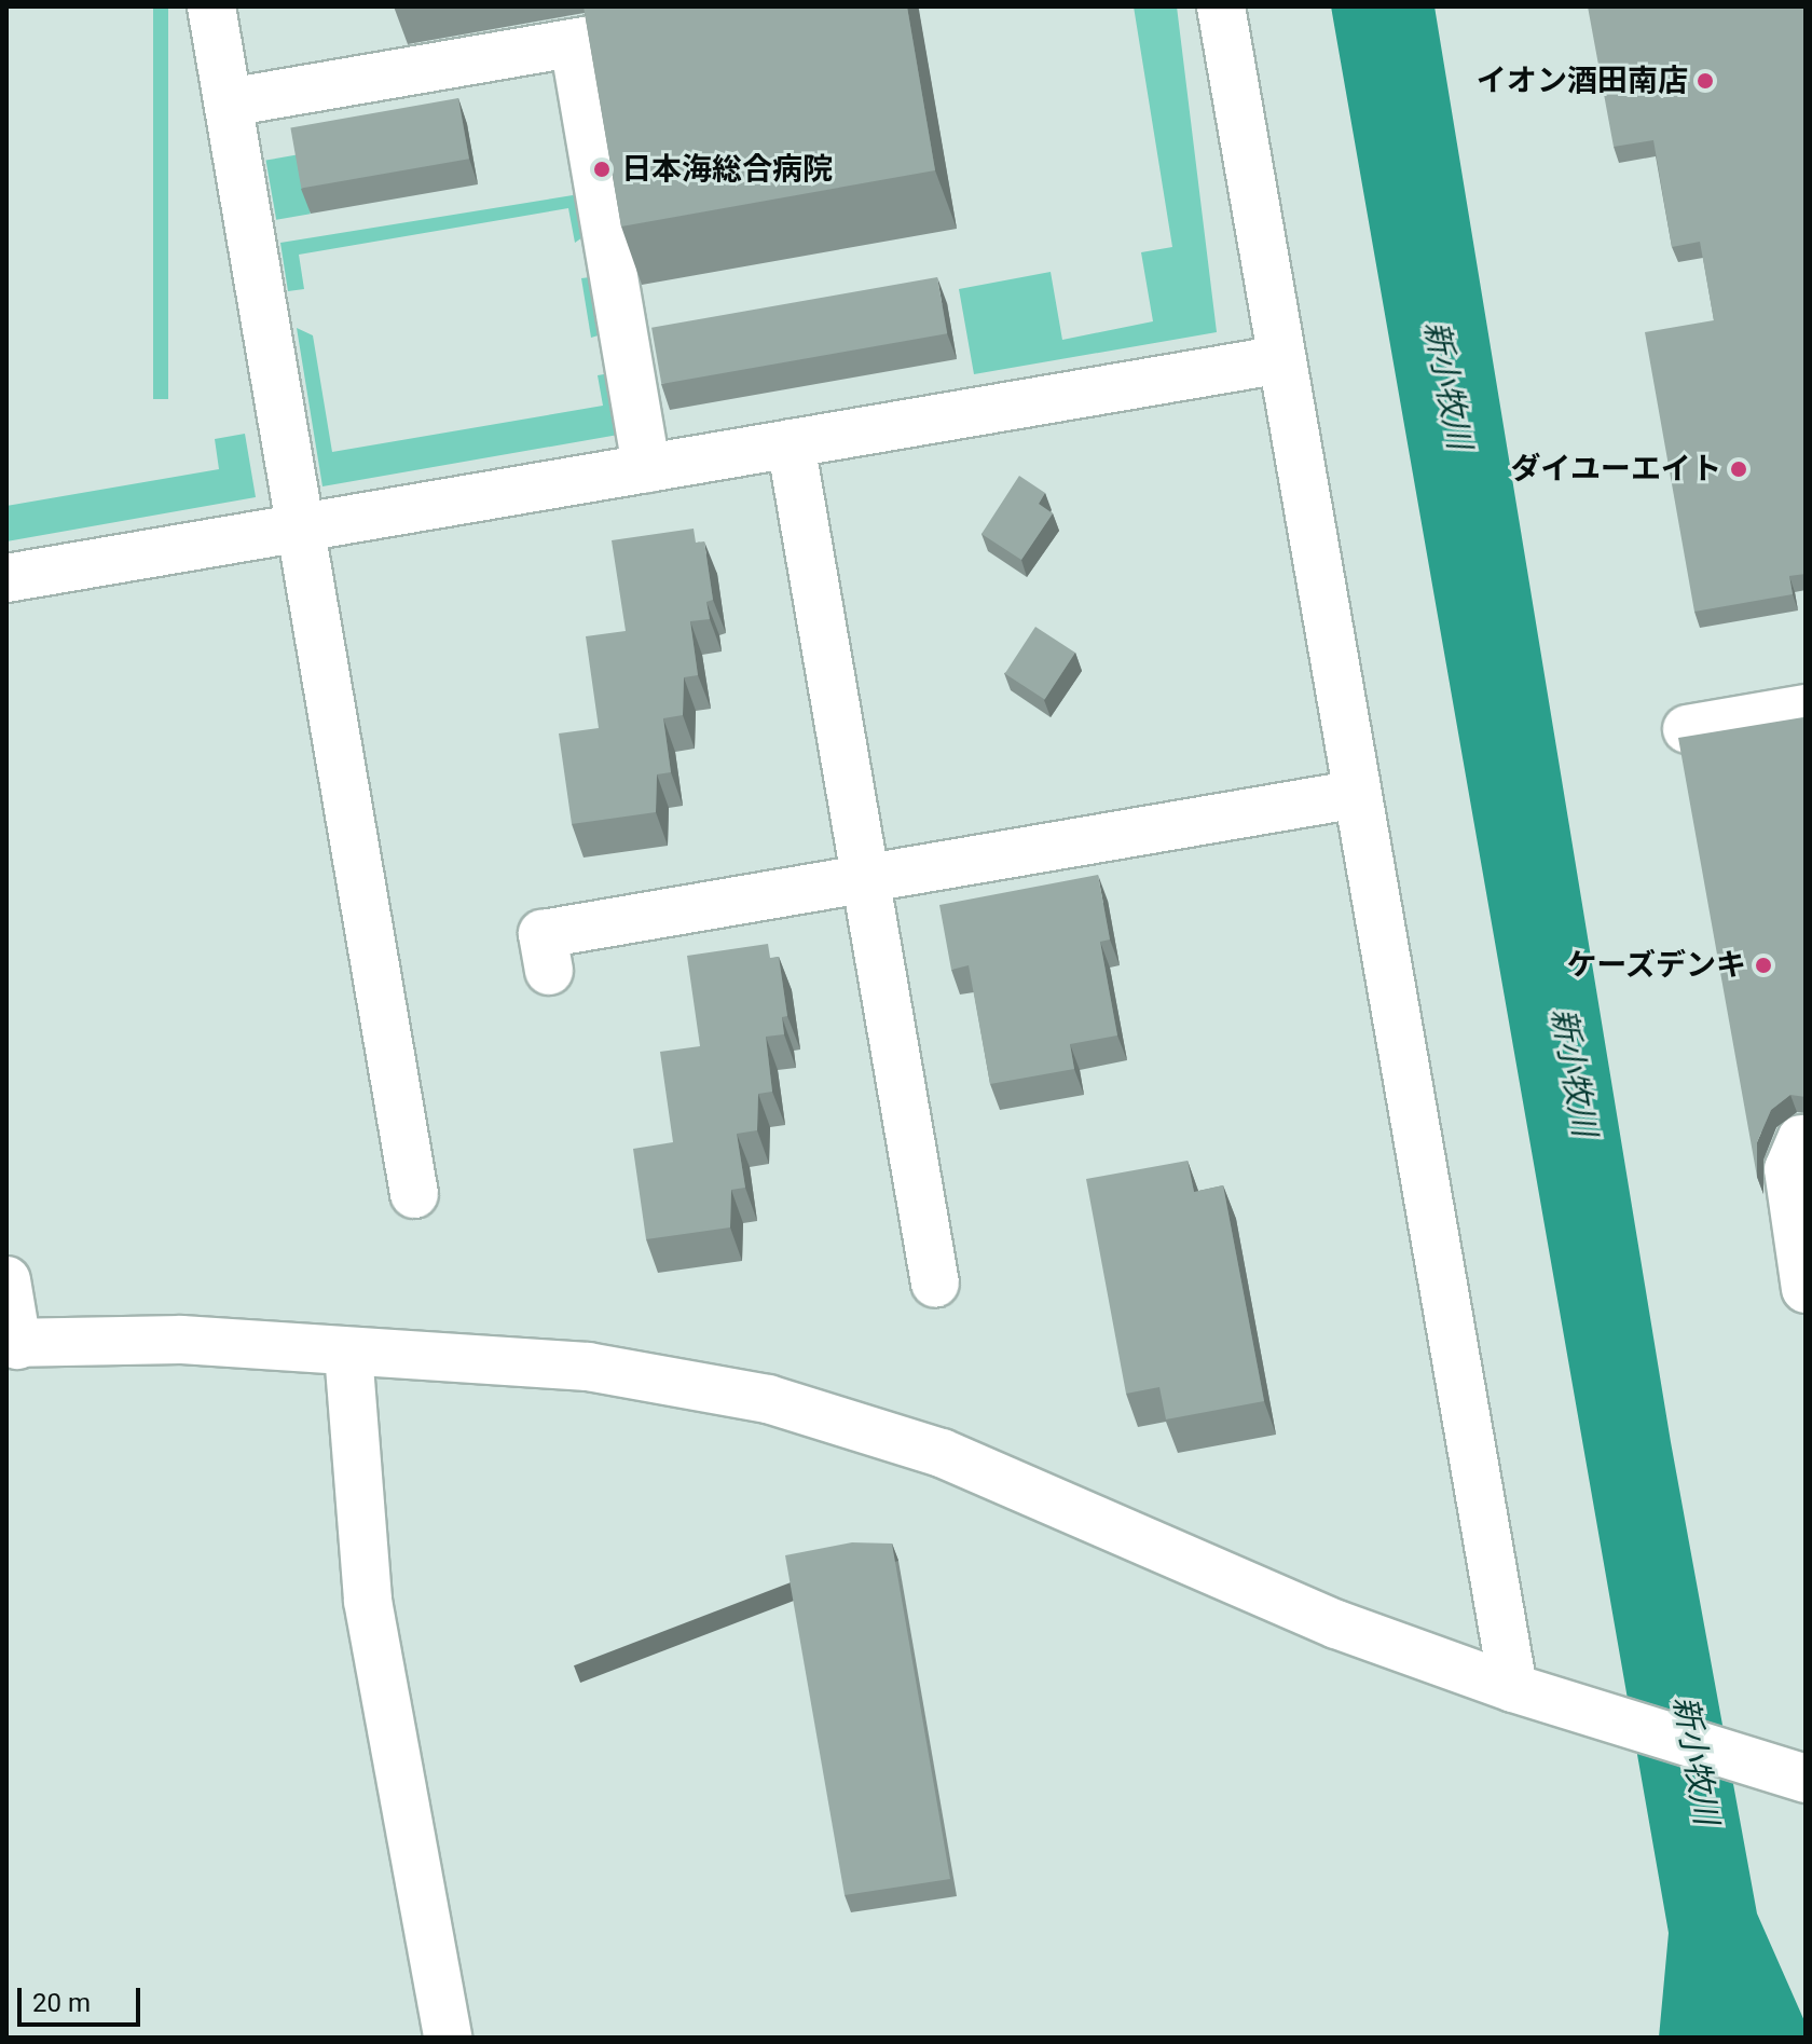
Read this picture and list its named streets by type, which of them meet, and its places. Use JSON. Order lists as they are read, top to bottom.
{
  "water": ["新小牧川"],
  "places": [
    "イオン酒田南店",
    "日本海総合病院",
    "ダイユーエイト",
    "ケーズデンキ"
  ],
  "scale_bar": "20 m"
}
